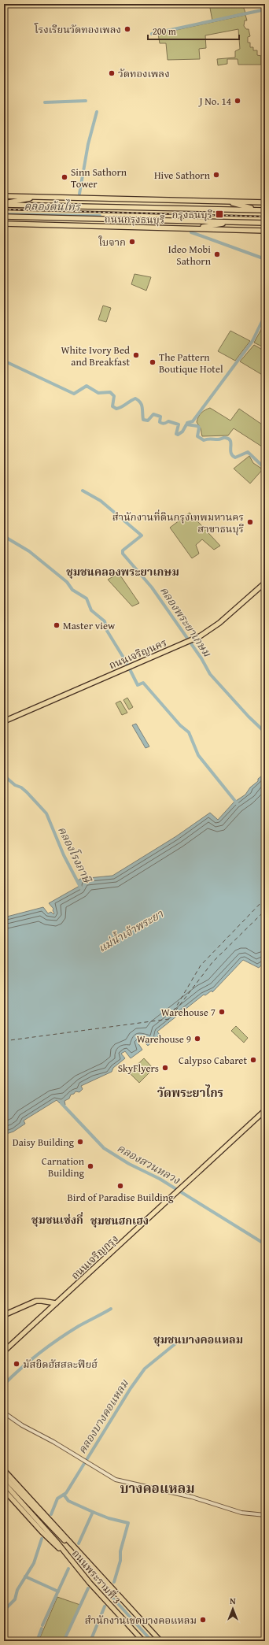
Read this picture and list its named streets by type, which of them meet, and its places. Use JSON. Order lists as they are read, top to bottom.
{
  "streets": {
    "main road": [
      "ถนนกรุงธนบุรี",
      "ถนนเจริญนคร",
      "ถนนเจริญกรุง",
      "ถนนพระรามที่ 3"
    ]
  },
  "districts": [
    "ชุมชนคลองพระยาเกษม",
    "วัดพระยาไกร",
    "ชุมชนเซ่งกี่",
    "ชุมชนฮกเฮง",
    "ชุมชนบางคอแหลม",
    "บางคอแหลม"
  ],
  "water": [
    "คลองต้นไทร",
    "คลองพระยาเกษม",
    "คลองโรงภาษี",
    "แม่น้ำเจ้าพระยา",
    "คลองสวนหลวง",
    "คลองบางคอแหลม"
  ],
  "places": {
    "other": [
      "โรงเรียนวัดทองเพลง",
      "วัดทองเพลง",
      "J No. 14",
      "Hive Sathorn",
      "Sinn Sathorn Tower",
      "ใบจาก",
      "Ideo Mobi Sathorn",
      "White Ivory Bed and Breakfast",
      "The Pattern Boutique Hotel",
      "สํานักงานที่ดินกรุงเทพมหานคร สาขาธนบุรี",
      "Master view",
      "Warehouse 7",
      "Warehouse 9",
      "Calypso Cabaret",
      "SkyFlyers",
      "Daisy Building",
      "Carnation Building",
      "Bird of Paradise Building",
      "มัสยิดฮัสสละฟียฮ์",
      "สำนักงานเขตบางคอแหลม"
    ],
    "transit": ["กรุงธนบุรี"]
  },
  "scale_bar": "200 m",
  "north": "top"
}
